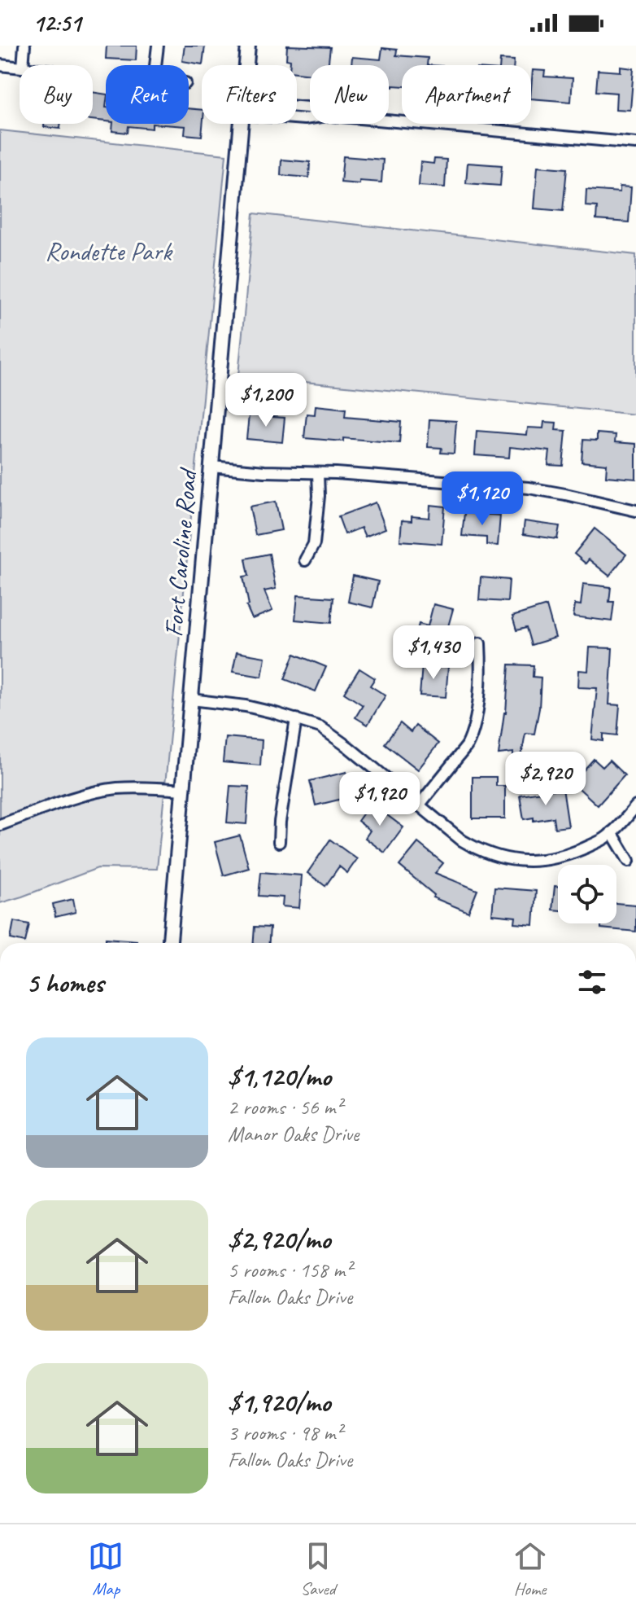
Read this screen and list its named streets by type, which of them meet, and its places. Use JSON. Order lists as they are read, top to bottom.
{
  "streets": {
    "street": ["Fort Caroline Road"]
  },
  "parks": ["Rondette Park"],
  "page": {
    "status": "12:51",
    "chip": [
      "Buy",
      "Rent",
      "Filters",
      "New",
      "Apartment"
    ],
    "price": [
      "$1,200",
      "$1,120",
      "$1,430",
      "$2,920",
      "$1,920"
    ],
    "heading": "5 homes",
    "list": [
      {
        "name": "$1,120/mo",
        "note": "2 rooms · 56 m² · Manor Oaks Drive"
      },
      {
        "name": "$2,920/mo",
        "note": "5 rooms · 158 m² · Fallon Oaks Drive"
      },
      {
        "name": "$1,920/mo",
        "note": "3 rooms · 98 m² · Fallon Oaks Drive"
      }
    ],
    "tabs": ["Map", "Saved", "Home"]
  }
}
